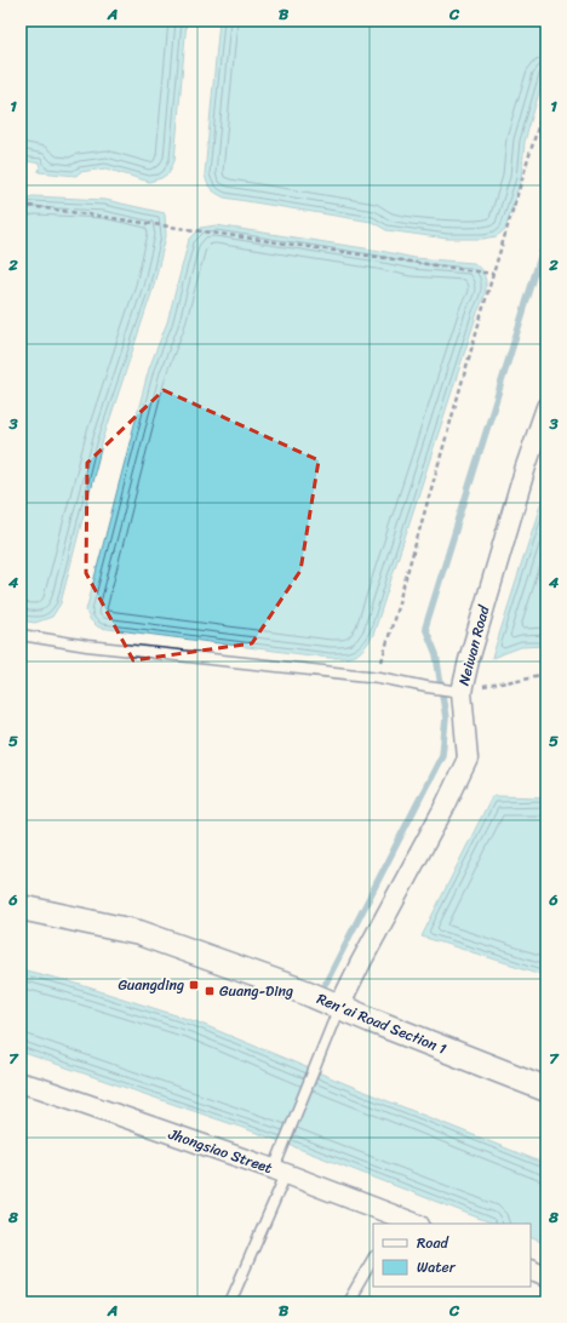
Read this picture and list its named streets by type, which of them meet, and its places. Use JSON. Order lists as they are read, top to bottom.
{
  "streets": {
    "street": ["Neiwan Road", "Ren'ai Road Section 1", "Jhongsiao Street"]
  },
  "crossings": [
    ["Neiwan Road", "Ren'ai Road Section 1"]
  ],
  "places": {
    "transit": ["Guangding", "Guang-Ding"]
  },
  "legend": ["Road", "Water"],
  "grid": {
    "columns": ["A", "B", "C"],
    "rows": [
      "1",
      "2",
      "3",
      "4",
      "5",
      "6",
      "7",
      "8"
    ]
  }
}
